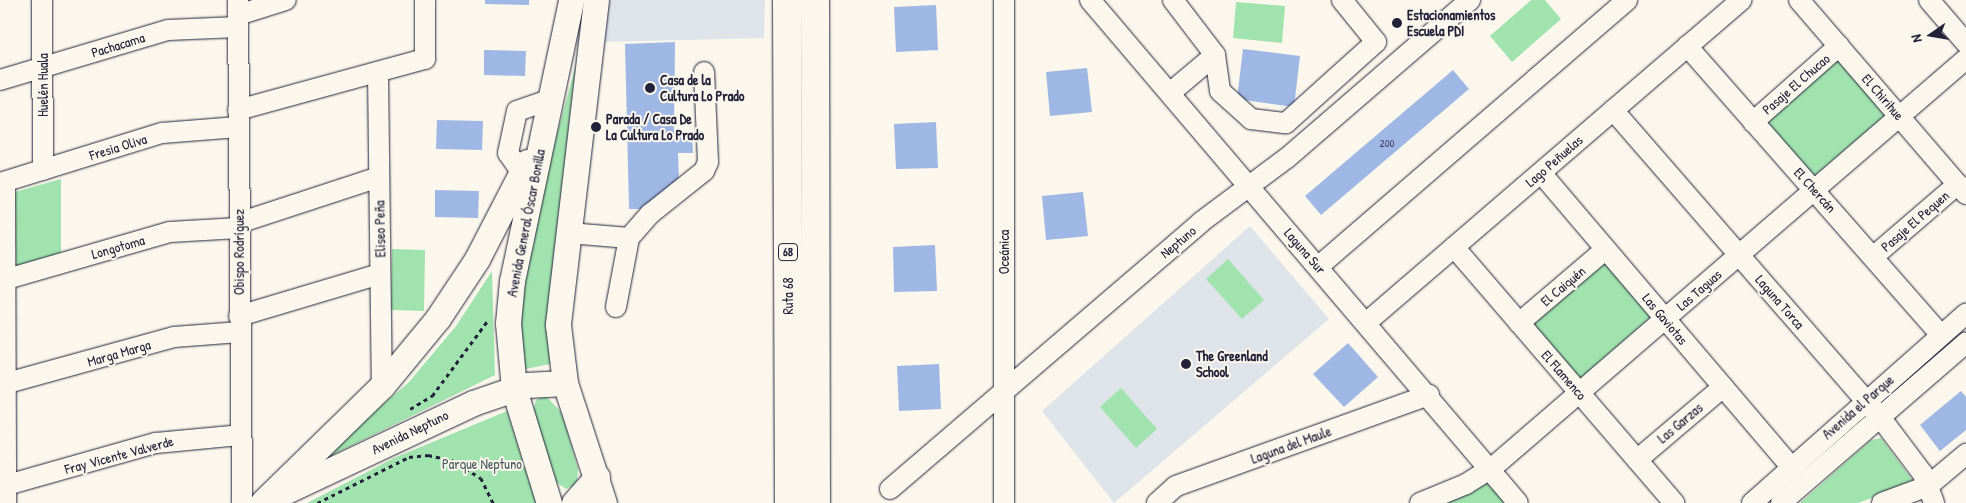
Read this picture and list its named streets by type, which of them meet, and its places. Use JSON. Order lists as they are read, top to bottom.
{
  "streets": {
    "highway": ["68", "Ruta 68"],
    "main road": ["Avenida General Óscar Bonilla", "Avenida Neptuno"],
    "street": [
      "Pachacama",
      "Pasaje El Chucao",
      "Huelén Huala",
      "El Chirihue",
      "Fresia Oliva",
      "Lago Peñuelas",
      "El Chercán",
      "Pasaje El Pequen",
      "Eliseo Peña",
      "Neptuno",
      "Longotoma",
      "Laguna Sur",
      "Obispo Rodríguez",
      "Oceánica",
      "El Caiquén",
      "Las Taguas",
      "Laguna Torca",
      "Las Gaviotas",
      "Marga Marga",
      "El Flamenco",
      "Avenida el Parque",
      "Las Garzas",
      "Laguna del Maule",
      "Fray Vicente Valverde"
    ]
  },
  "crossings": [
    ["Pachacama", "Huelén Huala"],
    ["Pachacama", "Obispo Rodríguez"],
    ["Pasaje El Chucao", "El Chirihue"],
    ["Pasaje El Chucao", "El Chercán"],
    ["Huelén Huala", "Fresia Oliva"],
    ["El Chirihue", "Pasaje El Pequen"],
    ["El Chirihue", "Las Taguas"],
    ["Fresia Oliva", "Eliseo Peña"],
    ["Fresia Oliva", "Obispo Rodríguez"],
    ["Lago Peñuelas", "El Chercán"],
    ["Lago Peñuelas", "Laguna Sur"],
    ["Lago Peñuelas", "Laguna Torca"],
    ["Lago Peñuelas", "Las Gaviotas"],
    ["Lago Peñuelas", "El Flamenco"],
    ["El Chercán", "Pasaje El Pequen"],
    ["El Chercán", "Las Taguas"],
    ["El Chercán", "Avenida el Parque"],
    ["Avenida General Óscar Bonilla", "Avenida Neptuno"],
    ["Eliseo Peña", "Longotoma"],
    ["Eliseo Peña", "Marga Marga"],
    ["Neptuno", "Laguna Sur"],
    ["Neptuno", "Oceánica"],
    ["Longotoma", "Obispo Rodríguez"],
    ["Laguna Sur", "Las Taguas"],
    ["Laguna Sur", "Laguna del Maule"],
    ["Obispo Rodríguez", "Marga Marga"],
    ["Obispo Rodríguez", "Avenida Neptuno"],
    ["Obispo Rodríguez", "Fray Vicente Valverde"],
    ["El Caiquén", "Las Gaviotas"],
    ["El Caiquén", "El Flamenco"],
    ["Las Taguas", "Laguna Torca"],
    ["Las Taguas", "Las Gaviotas"],
    ["Las Taguas", "El Flamenco"],
    ["Laguna Torca", "Avenida el Parque"],
    ["Las Gaviotas", "Avenida el Parque"],
    ["Las Gaviotas", "Las Garzas"],
    ["El Flamenco", "Las Garzas"]
  ],
  "parks": ["Parque Neptuno"],
  "places": [
    "Estacionamientos Escuela PDI",
    "Casa de la Cultura Lo Prado",
    "Parada / Casa De La Cultura Lo Prado",
    "The Greenland School"
  ],
  "house_numbers": ["200"],
  "north": "left"
}
